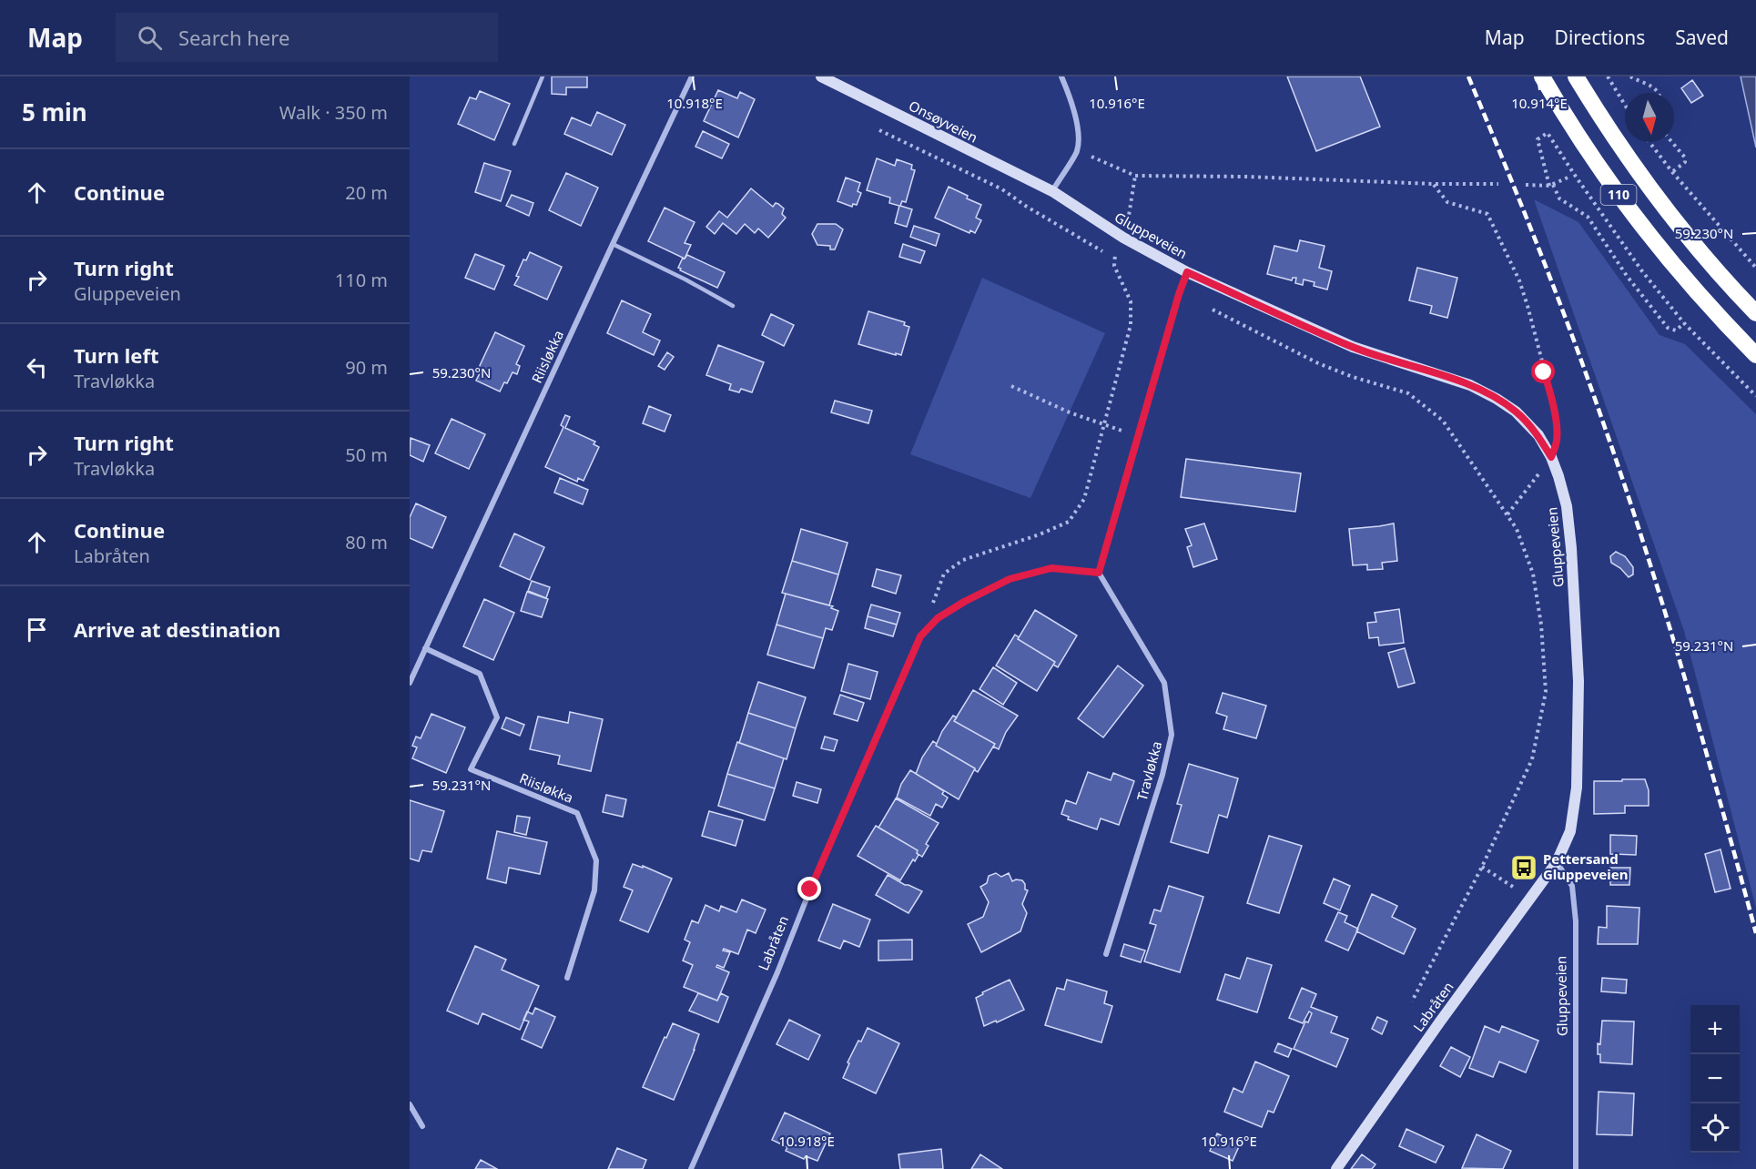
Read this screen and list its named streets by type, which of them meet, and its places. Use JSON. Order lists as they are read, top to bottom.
{
  "streets": {
    "highway": ["110"],
    "street": [
      "Onsøyveien",
      "Gluppeveien",
      "Riisløkka",
      "Travløkka",
      "Labråten"
    ]
  },
  "crossings": [
    ["Onsøyveien", "Gluppeveien"],
    ["Gluppeveien", "Labråten"]
  ],
  "places": {
    "bus stop": ["Pettersand Gluppeveien"]
  },
  "north": "bottom",
  "page": {
    "header": "Map",
    "search": "Search here",
    "nav": ["Map", "Directions", "Saved"],
    "heading": ["5 min", "Walk · 350 m"],
    "list": [
      ["Continue", "20 m"],
      ["Turn right", "Gluppeveien", "110 m"],
      ["Turn left", "Travløkka", "90 m"],
      ["Turn right", "Travløkka", "50 m"],
      ["Continue", "Labråten", "80 m"],
      "Arrive at destination"
    ],
    "map_buttons": ["+", "−"]
  },
  "coordinates": [
    "10.918°E",
    "10.916°E",
    "10.914°E",
    "59.230°N",
    "59.231°N"
  ]
}
